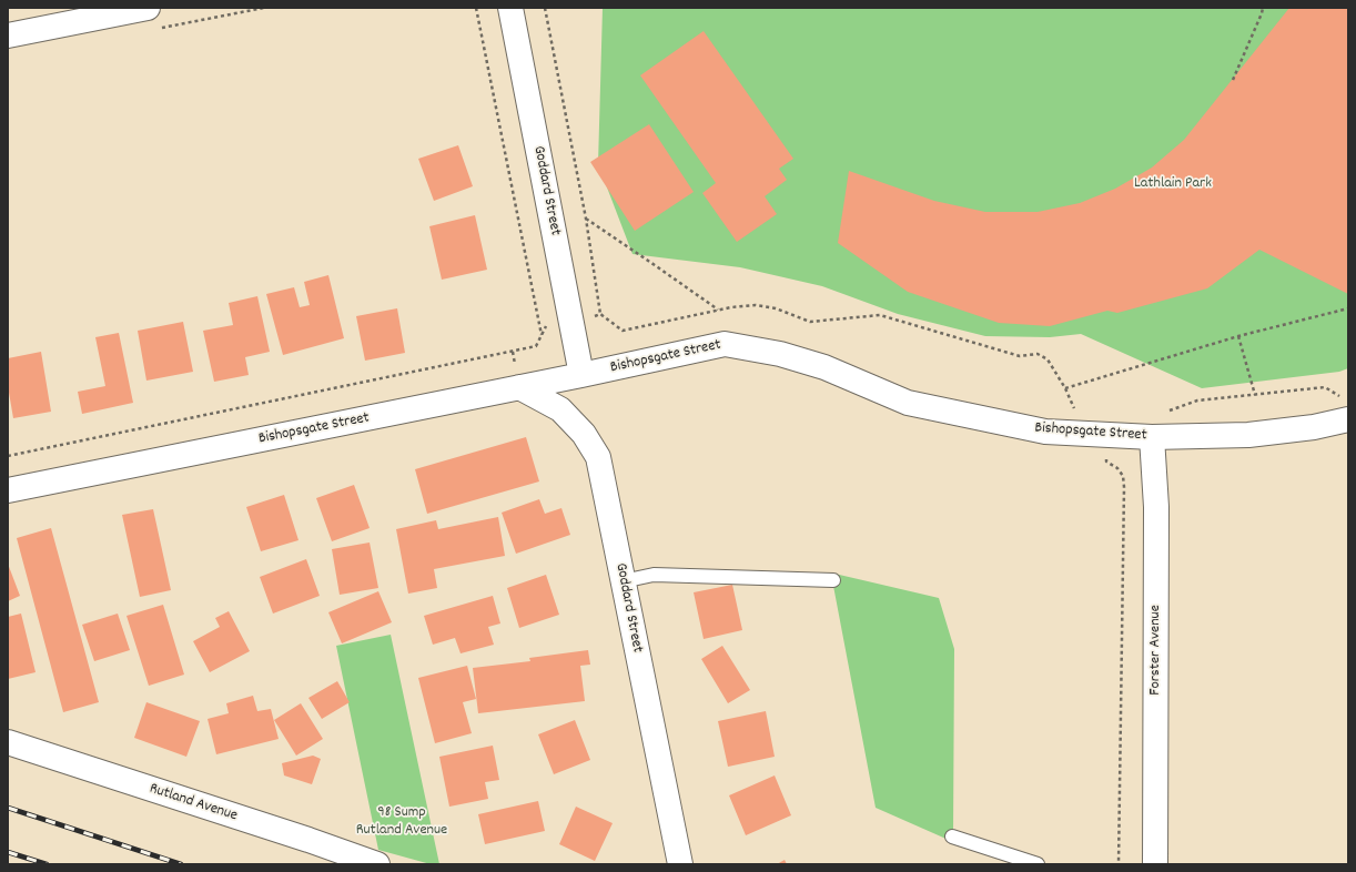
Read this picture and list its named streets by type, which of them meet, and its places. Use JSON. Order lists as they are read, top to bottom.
{
  "streets": {
    "street": [
      "Goddard Street",
      "Bishopsgate Street",
      "Forster Avenue",
      "Rutland Avenue"
    ]
  },
  "crossings": [
    ["Goddard Street", "Bishopsgate Street"],
    ["Bishopsgate Street", "Forster Avenue"]
  ],
  "parks": ["Lathlain Park", "98 Sump Rutland Avenue"]
}
